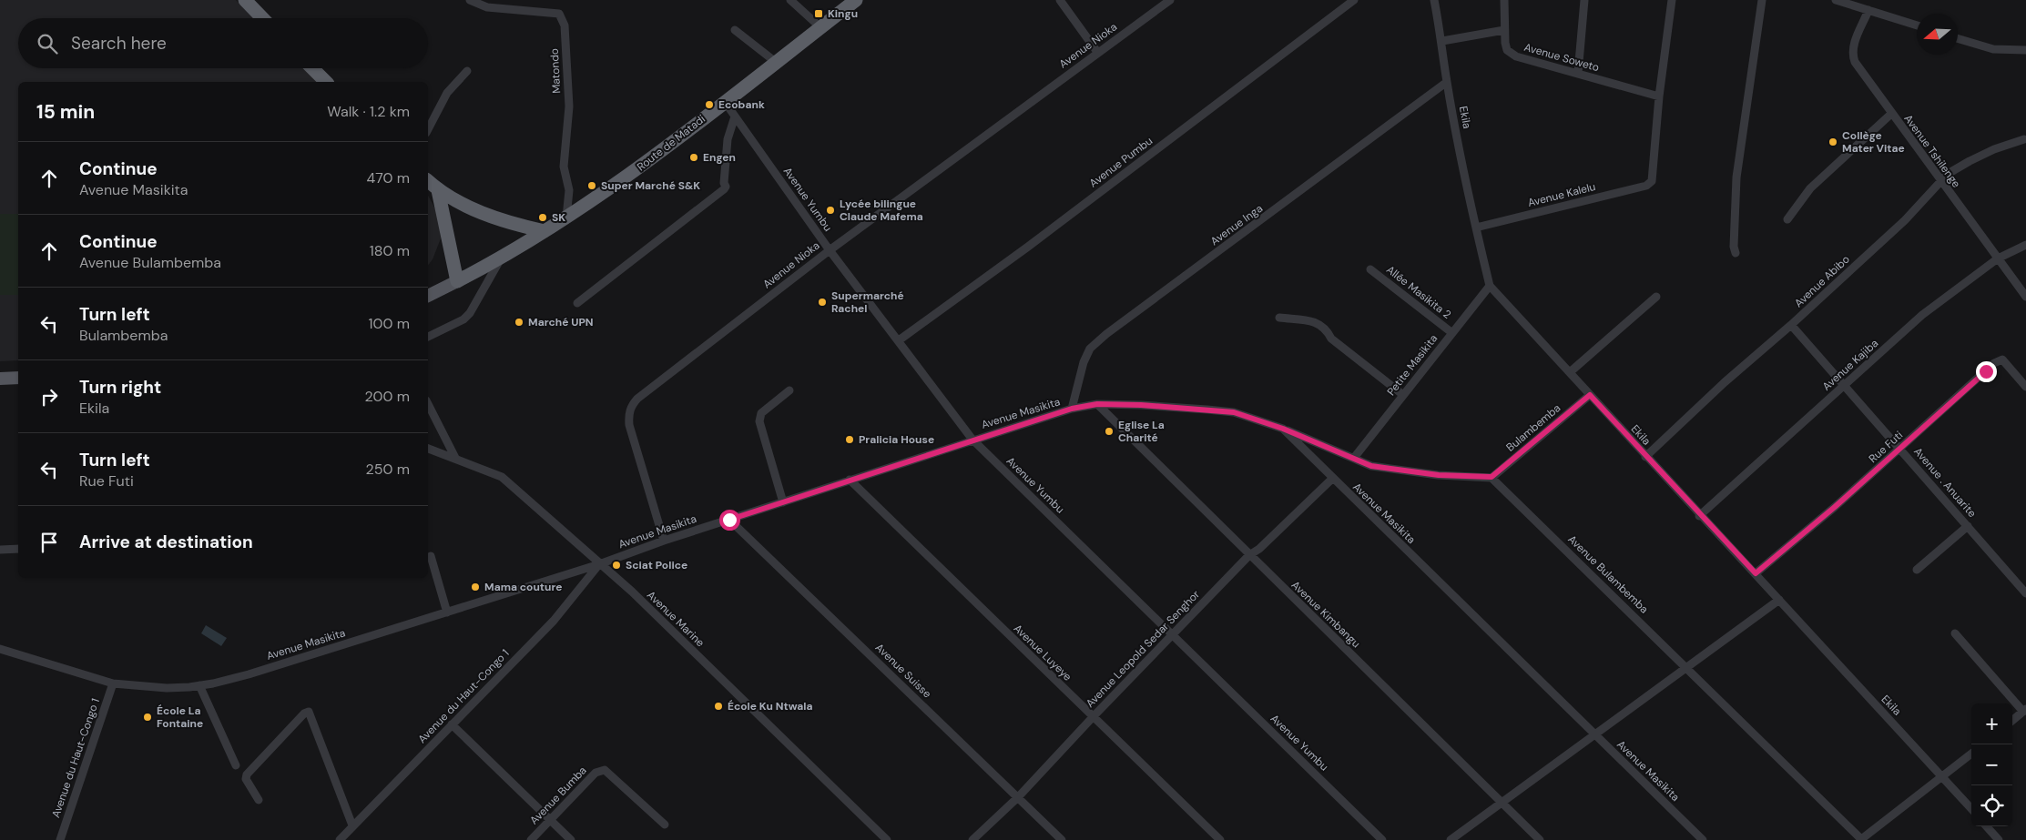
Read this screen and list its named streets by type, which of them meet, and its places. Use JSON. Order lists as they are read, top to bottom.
{
  "streets": {
    "highway": ["Route de Matadi"],
    "street": [
      "Avenue Nioka",
      "Avenue Soweto",
      "Matondo",
      "Ekila",
      "Avenue Tshilenge",
      "Avenue Pumbu",
      "Avenue Kalelu",
      "Avenue Yumbu",
      "Avenue Inga",
      "Avenue Abibo",
      "Allée Masikita 2",
      "Petite Masikita",
      "Avenue Kajiba",
      "Avenue Masikita",
      "Bulambemba",
      "Rue Futi",
      "Avenue . Anuarite",
      "Avenue Bulambemba",
      "Avenue Kimbangu",
      "Avenue Marine",
      "Avenue Leopold Sedar Senghor",
      "Avenue Luyeye",
      "Avenue Suisse",
      "Avenue du Haut-Congo 1",
      "Avenue Bumba"
    ]
  },
  "crossings": [
    ["Avenue Nioka", "Avenue Yumbu"],
    ["Avenue Nioka", "Avenue Masikita"],
    ["Avenue Soweto", "Avenue Kalelu"],
    ["Matondo", "Route de Matadi"],
    ["Ekila", "Avenue Kalelu"],
    ["Ekila", "Avenue Inga"],
    ["Ekila", "Avenue Abibo"],
    ["Ekila", "Petite Masikita"],
    ["Ekila", "Avenue Kajiba"],
    ["Ekila", "Bulambemba"],
    ["Ekila", "Rue Futi"],
    ["Route de Matadi", "Avenue Yumbu"],
    ["Avenue Tshilenge", "Avenue Abibo"],
    ["Avenue Tshilenge", "Avenue Kajiba"],
    ["Avenue Pumbu", "Avenue Yumbu"],
    ["Avenue Yumbu", "Avenue Masikita"],
    ["Avenue Yumbu", "Avenue Leopold Sedar Senghor"],
    ["Avenue Inga", "Avenue Masikita"],
    ["Avenue Abibo", "Avenue . Anuarite"],
    ["Allée Masikita 2", "Petite Masikita"],
    ["Avenue Kajiba", "Avenue . Anuarite"],
    ["Avenue Masikita", "Avenue Kimbangu"],
    ["Avenue Masikita", "Avenue Marine"],
    ["Avenue Masikita", "Avenue Leopold Sedar Senghor"],
    ["Avenue Masikita", "Avenue Luyeye"],
    ["Avenue Masikita", "Avenue Suisse"],
    ["Avenue Masikita", "Avenue du Haut-Congo 1"],
    ["Bulambemba", "Avenue Bulambemba"],
    ["Rue Futi", "Avenue . Anuarite"],
    ["Avenue Kimbangu", "Avenue Leopold Sedar Senghor"],
    ["Avenue Marine", "Avenue du Haut-Congo 1"],
    ["Avenue Leopold Sedar Senghor", "Avenue Luyeye"],
    ["Avenue Leopold Sedar Senghor", "Avenue Suisse"]
  ],
  "places": {
    "transit": ["Kingu"],
    "other": [
      "Ecobank",
      "Collège Mater Vitae",
      "Engen",
      "Super Marché S&K",
      "Lycée bilingue Claude Mafema",
      "SK",
      "Supermarché Rachel",
      "Marché UPN",
      "Eglise La Charité",
      "Pralicia House",
      "Sciat Police",
      "Mama couture",
      "École Ku Ntwala",
      "École La Fontaine"
    ]
  },
  "north": "left",
  "page": {
    "search": "Search here",
    "heading": ["15 min", "Walk · 1.2 km"],
    "list": [
      ["Continue", "Avenue Masikita", "470 m"],
      ["Continue", "Avenue Bulambemba", "180 m"],
      ["Turn left", "Bulambemba", "100 m"],
      ["Turn right", "Ekila", "200 m"],
      ["Turn left", "Rue Futi", "250 m"],
      "Arrive at destination"
    ],
    "map_buttons": ["+", "−"]
  }
}
